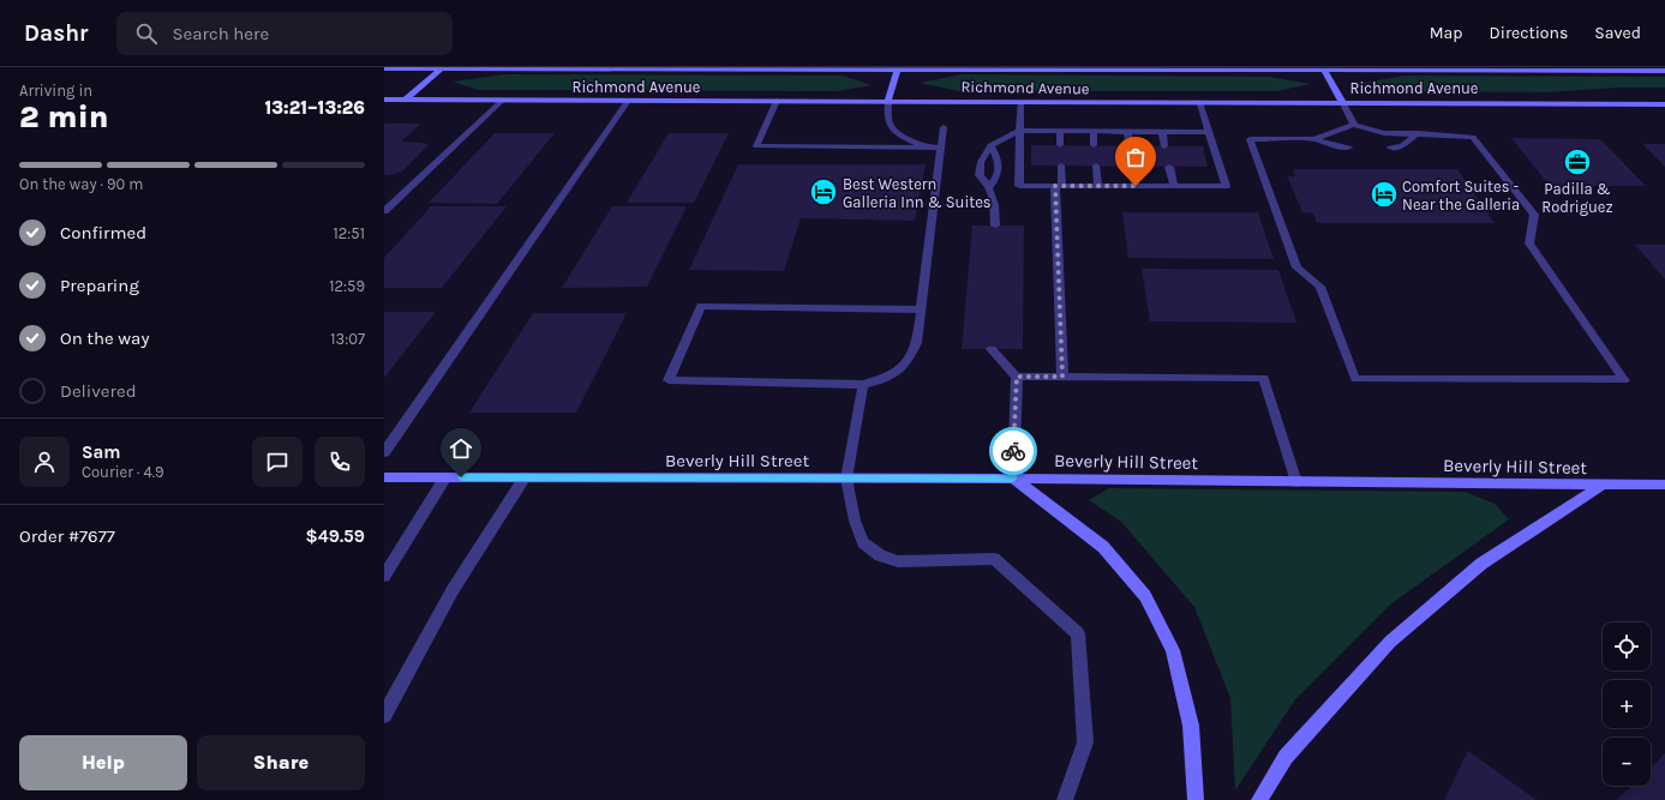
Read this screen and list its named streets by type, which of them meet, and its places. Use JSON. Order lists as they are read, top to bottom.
{
  "streets": {
    "main road": ["Richmond Avenue", "Beverly Hill Street"]
  },
  "places": {
    "office": ["Padilla & Rodriguez"],
    "hotel": ["Best Western Galleria Inn & Suites", "Comfort Suites - Near the Galleria"]
  },
  "page": {
    "header": "Dashr",
    "search": "Search here",
    "nav": ["Map", "Directions", "Saved"],
    "heading": ["2 min", "Arriving in", "13:21–13:26"],
    "panel": [
      "Sam",
      "Courier · 4.9",
      "Order #7677",
      "$49.59"
    ],
    "bar": "On the way · 90 m",
    "list": [
      ["Confirmed", "12:51"],
      ["Preparing", "12:59"],
      ["On the way", "13:07"],
      "Delivered"
    ],
    "map_buttons": ["+", "−"],
    "buttons": ["Help", "Share"]
  }
}
